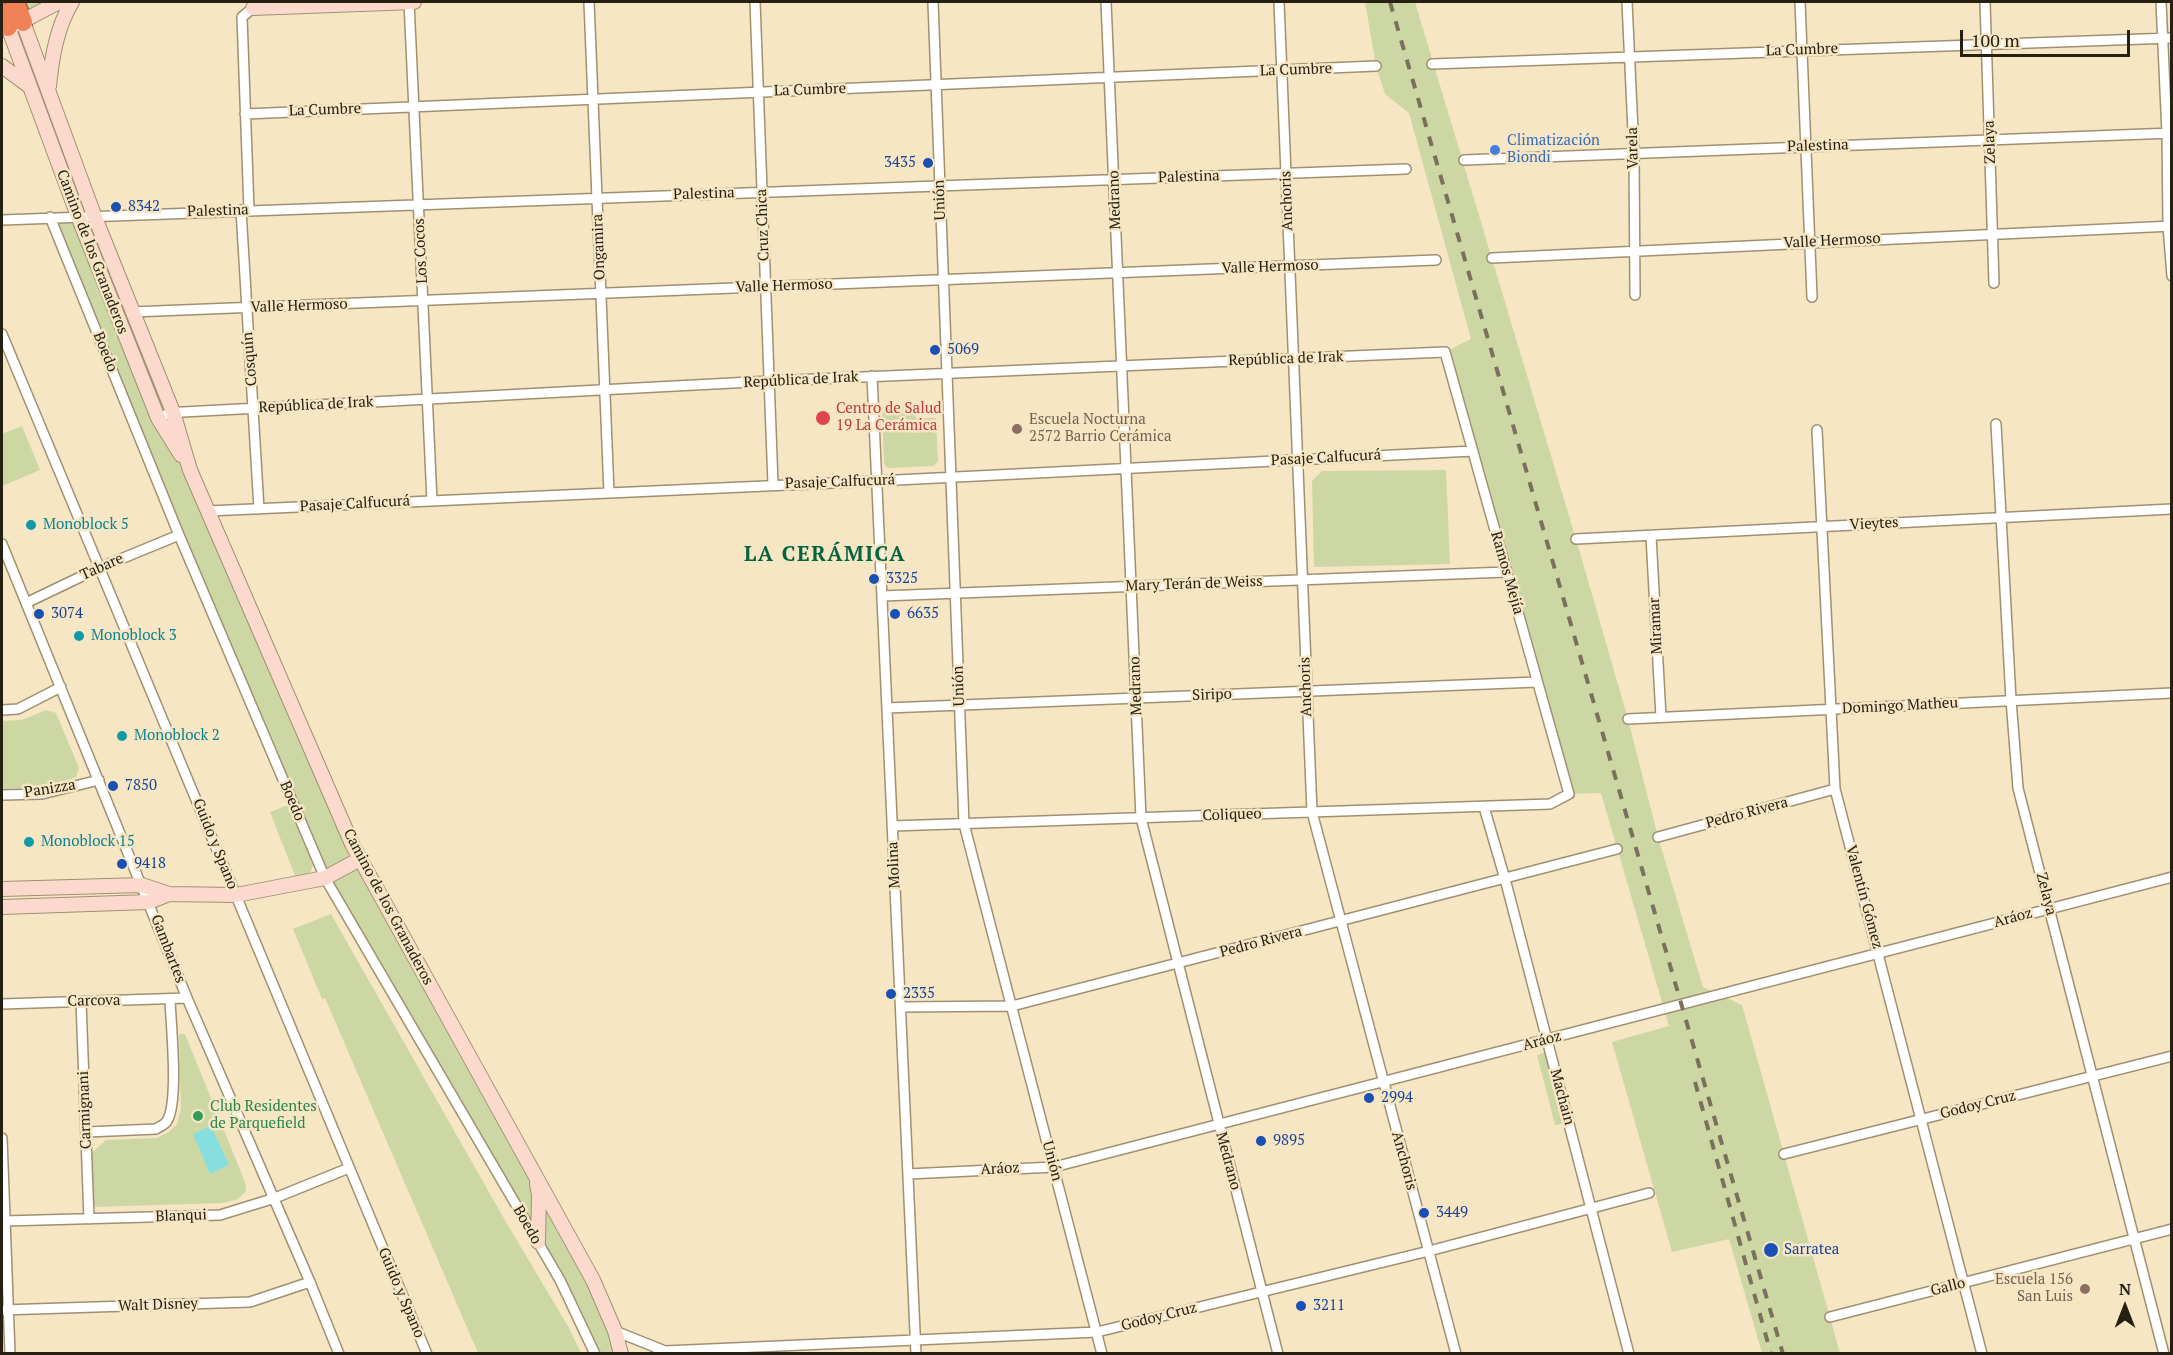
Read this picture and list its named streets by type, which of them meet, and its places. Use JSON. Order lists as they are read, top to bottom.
{
  "streets": {
    "main road": ["Camino de los Granaderos"],
    "street": [
      "La Cumbre",
      "Zelaya",
      "Palestina",
      "Varela",
      "Unión",
      "Medrano",
      "Anchoris",
      "Cruz Chica",
      "Valle Hermoso",
      "Ongamira",
      "Los Cocos",
      "Boedo",
      "Cosquín",
      "República de Irak",
      "Pasaje Calfucurá",
      "Vieytes",
      "Tabare",
      "Ramos Mejía",
      "Mary Terán de Weiss",
      "Miramar",
      "Siripo",
      "Domingo Matheu",
      "Panizza",
      "Pedro Rivera",
      "Coliqueo",
      "Guido y Spano",
      "Molina",
      "Valentín Gómez",
      "Aráoz",
      "Gambartes",
      "Carcova",
      "Machain",
      "Godoy Cruz",
      "Carmignani",
      "Blanqui",
      "Gallo",
      "Walt Disney"
    ]
  },
  "crossings": [
    ["La Cumbre", "Zelaya"],
    ["La Cumbre", "Varela"],
    ["La Cumbre", "Unión"],
    ["La Cumbre", "Medrano"],
    ["La Cumbre", "Anchoris"],
    ["La Cumbre", "Cruz Chica"],
    ["La Cumbre", "Ongamira"],
    ["La Cumbre", "Los Cocos"],
    ["La Cumbre", "Cosquín"],
    ["Zelaya", "Palestina"],
    ["Zelaya", "Valle Hermoso"],
    ["Zelaya", "Vieytes"],
    ["Zelaya", "Domingo Matheu"],
    ["Zelaya", "Aráoz"],
    ["Zelaya", "Godoy Cruz"],
    ["Zelaya", "Gallo"],
    ["Palestina", "Varela"],
    ["Palestina", "Unión"],
    ["Palestina", "Medrano"],
    ["Palestina", "Anchoris"],
    ["Palestina", "Cruz Chica"],
    ["Palestina", "Ongamira"],
    ["Palestina", "Los Cocos"],
    ["Palestina", "Camino de los Granaderos"],
    ["Palestina", "Boedo"],
    ["Palestina", "Cosquín"],
    ["Varela", "Valle Hermoso"],
    ["Unión", "Valle Hermoso"],
    ["Unión", "República de Irak"],
    ["Unión", "Pasaje Calfucurá"],
    ["Unión", "Mary Terán de Weiss"],
    ["Unión", "Siripo"],
    ["Unión", "Pedro Rivera"],
    ["Unión", "Coliqueo"],
    ["Unión", "Aráoz"],
    ["Unión", "Godoy Cruz"],
    ["Medrano", "Valle Hermoso"],
    ["Medrano", "República de Irak"],
    ["Medrano", "Pasaje Calfucurá"],
    ["Medrano", "Mary Terán de Weiss"],
    ["Medrano", "Siripo"],
    ["Medrano", "Pedro Rivera"],
    ["Medrano", "Coliqueo"],
    ["Medrano", "Aráoz"],
    ["Medrano", "Godoy Cruz"],
    ["Anchoris", "Valle Hermoso"],
    ["Anchoris", "República de Irak"],
    ["Anchoris", "Pasaje Calfucurá"],
    ["Anchoris", "Mary Terán de Weiss"],
    ["Anchoris", "Siripo"],
    ["Anchoris", "Pedro Rivera"],
    ["Anchoris", "Coliqueo"],
    ["Anchoris", "Aráoz"],
    ["Anchoris", "Godoy Cruz"],
    ["Cruz Chica", "Valle Hermoso"],
    ["Cruz Chica", "República de Irak"],
    ["Cruz Chica", "Pasaje Calfucurá"],
    ["Valle Hermoso", "Ongamira"],
    ["Valle Hermoso", "Los Cocos"],
    ["Valle Hermoso", "Camino de los Granaderos"],
    ["Valle Hermoso", "Cosquín"],
    ["Ongamira", "República de Irak"],
    ["Ongamira", "Pasaje Calfucurá"],
    ["Los Cocos", "República de Irak"],
    ["Los Cocos", "Pasaje Calfucurá"],
    ["Camino de los Granaderos", "República de Irak"],
    ["Camino de los Granaderos", "Pasaje Calfucurá"],
    ["Boedo", "Tabare"],
    ["Cosquín", "República de Irak"],
    ["Cosquín", "Pasaje Calfucurá"],
    ["República de Irak", "Ramos Mejía"],
    ["República de Irak", "Molina"],
    ["Pasaje Calfucurá", "Ramos Mejía"],
    ["Pasaje Calfucurá", "Molina"],
    ["Vieytes", "Miramar"],
    ["Vieytes", "Valentín Gómez"],
    ["Tabare", "Guido y Spano"],
    ["Tabare", "Gambartes"],
    ["Ramos Mejía", "Mary Terán de Weiss"],
    ["Ramos Mejía", "Siripo"],
    ["Ramos Mejía", "Coliqueo"],
    ["Mary Terán de Weiss", "Molina"],
    ["Miramar", "Domingo Matheu"],
    ["Siripo", "Molina"],
    ["Domingo Matheu", "Valentín Gómez"],
    ["Panizza", "Gambartes"],
    ["Pedro Rivera", "Molina"],
    ["Pedro Rivera", "Valentín Gómez"],
    ["Pedro Rivera", "Machain"],
    ["Coliqueo", "Molina"],
    ["Coliqueo", "Machain"],
    ["Guido y Spano", "Blanqui"],
    ["Molina", "Aráoz"],
    ["Molina", "Godoy Cruz"],
    ["Valentín Gómez", "Aráoz"],
    ["Valentín Gómez", "Godoy Cruz"],
    ["Valentín Gómez", "Gallo"],
    ["Aráoz", "Machain"],
    ["Gambartes", "Carcova"],
    ["Gambartes", "Blanqui"],
    ["Gambartes", "Walt Disney"],
    ["Carcova", "Carmignani"],
    ["Machain", "Godoy Cruz"],
    ["Carmignani", "Blanqui"]
  ],
  "districts": ["LA CERÁMICA"],
  "places": [
    "Climatización Biondi",
    "3435",
    "8342",
    "5069",
    "Centro de Salud 19 La Cerámica",
    "Escuela Nocturna 2572 Barrio Cerámica",
    "Monoblock 5",
    "3325",
    "3074",
    "6635",
    "Monoblock 3",
    "Monoblock 2",
    "7850",
    "Monoblock 15",
    "9418",
    "2335",
    "2994",
    "Club Residentes de Parquefield",
    "9895",
    "3449",
    "Sarratea",
    "Escuela 156 San Luis",
    "3211"
  ],
  "scale_bar": "100 m",
  "north": "top"
}
